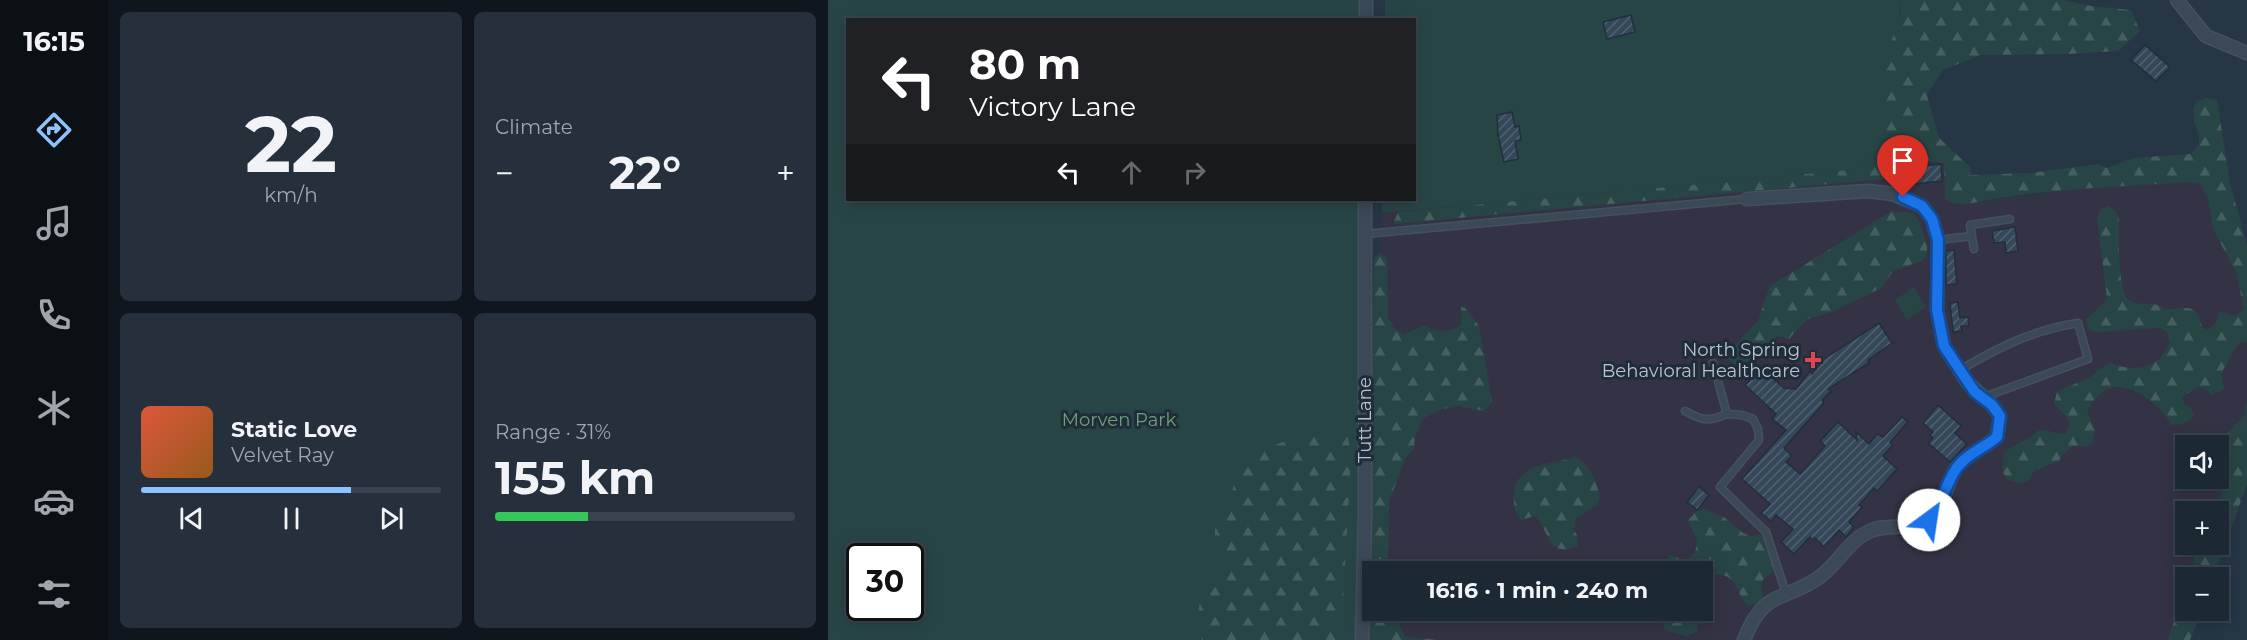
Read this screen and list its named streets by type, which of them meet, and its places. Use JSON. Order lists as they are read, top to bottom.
{
  "streets": {
    "street": ["Tutt Lane"]
  },
  "parks": ["Morven Park"],
  "places": {
    "health": ["North Spring Behavioral Healthcare"]
  },
  "page": {
    "tabs": "16:15",
    "tile": [
      ["22", "km/h"],
      "Climate",
      ["Range · 31%", "155 km"]
    ],
    "turn": ["80 m", "Victory Lane"],
    "heat": ["−", "22°", "+"],
    "song": ["Static Love", "Velvet Ray"],
    "map_buttons": ["+", "−"],
    "limit": "30",
    "trip": "16:16 · 1 min · 240 m"
  }
}
